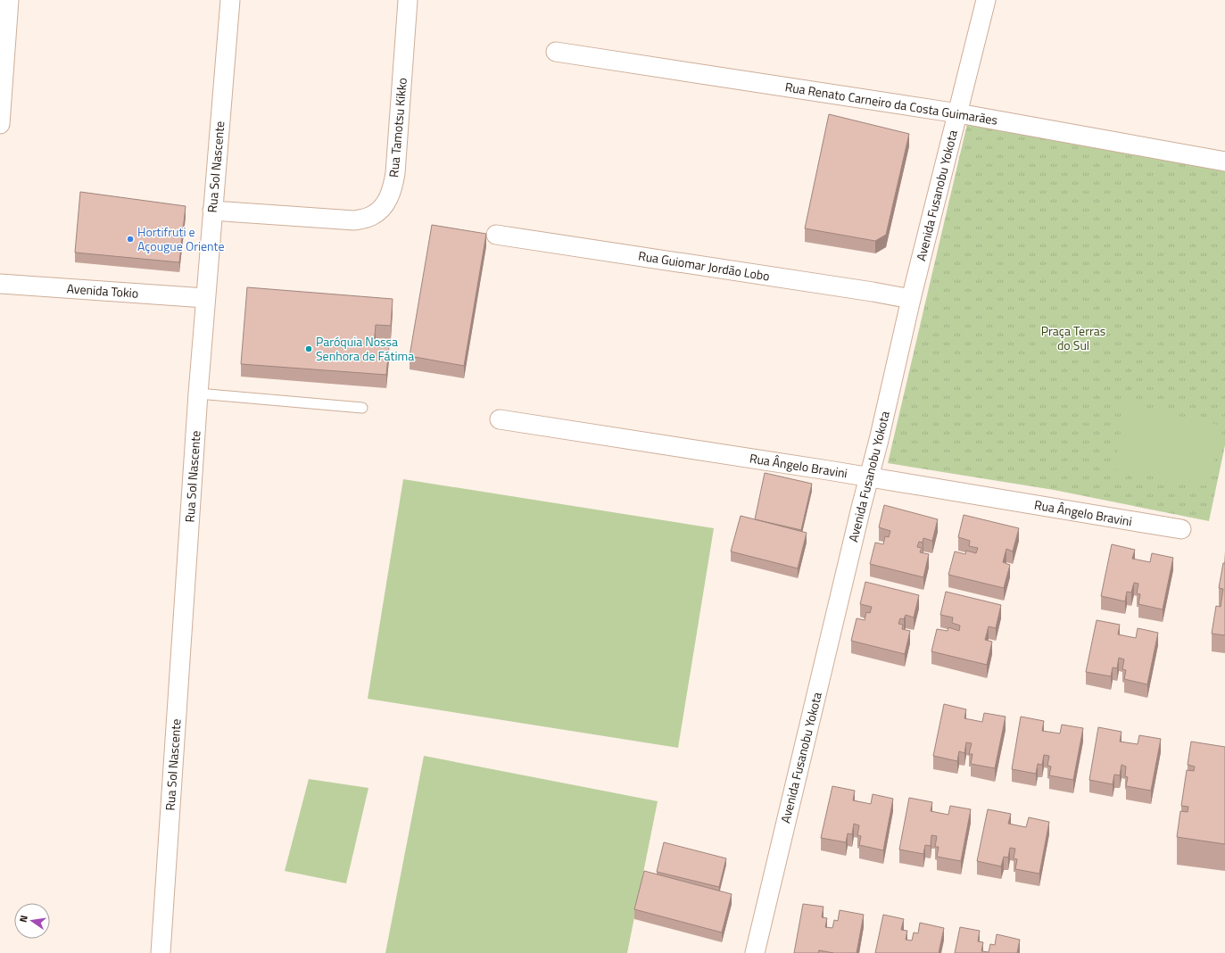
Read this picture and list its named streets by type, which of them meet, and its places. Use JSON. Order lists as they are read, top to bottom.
{
  "streets": {
    "street": [
      "Rua Renato Carneiro da Costa Guimarães",
      "Rua Tamotsu Kikko",
      "Rua Sol Nascente",
      "Avenida Fusanobu Yokota",
      "Rua Guiomar Jordão Lobo",
      "Avenida Tokio",
      "Rua Ângelo Bravini"
    ]
  },
  "crossings": [
    ["Rua Renato Carneiro da Costa Guimarães", "Avenida Fusanobu Yokota"],
    ["Rua Tamotsu Kikko", "Rua Sol Nascente"],
    ["Rua Sol Nascente", "Avenida Tokio"],
    ["Avenida Fusanobu Yokota", "Rua Guiomar Jordão Lobo"],
    ["Avenida Fusanobu Yokota", "Rua Ângelo Bravini"]
  ],
  "parks": ["Praça Terras do Sul"],
  "places": ["Hortifruti e Açougue Oriente", "Paróquia Nossa Senhora de Fátima"],
  "north": "left"
}
